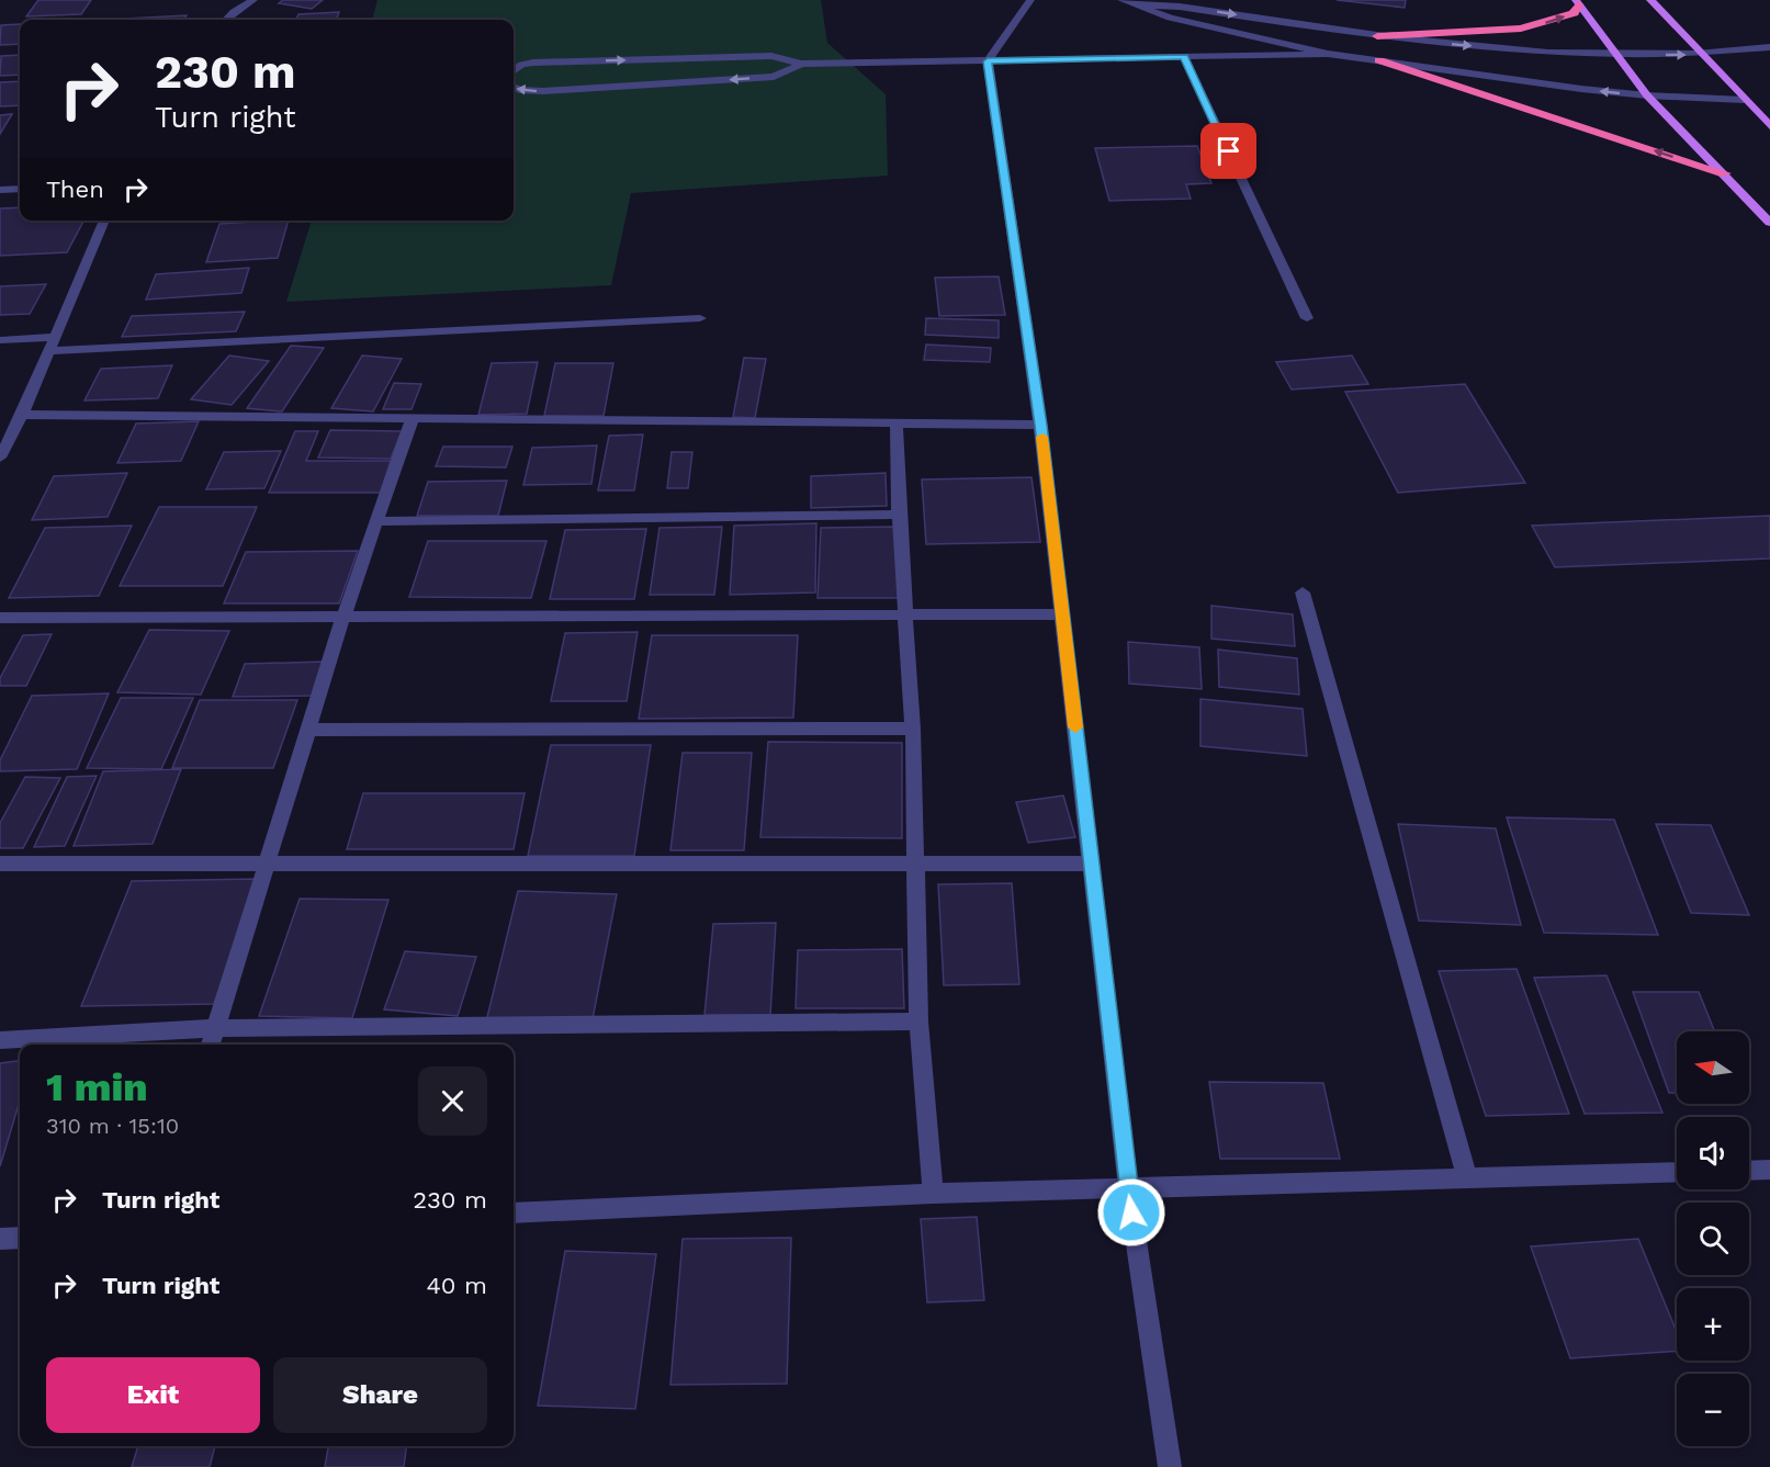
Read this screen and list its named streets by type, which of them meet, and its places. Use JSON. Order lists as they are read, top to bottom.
{
  "north": "left",
  "page": {
    "turn": ["230 m", "Turn right"],
    "then": "Then",
    "map_buttons": ["+", "−"],
    "heading": ["1 min", "310 m · 15:10"],
    "list": [
      {
        "name": "Turn right",
        "value": "230 m"
      },
      {
        "name": "Turn right",
        "value": "40 m"
      }
    ],
    "buttons": ["Exit", "Share"]
  }
}
